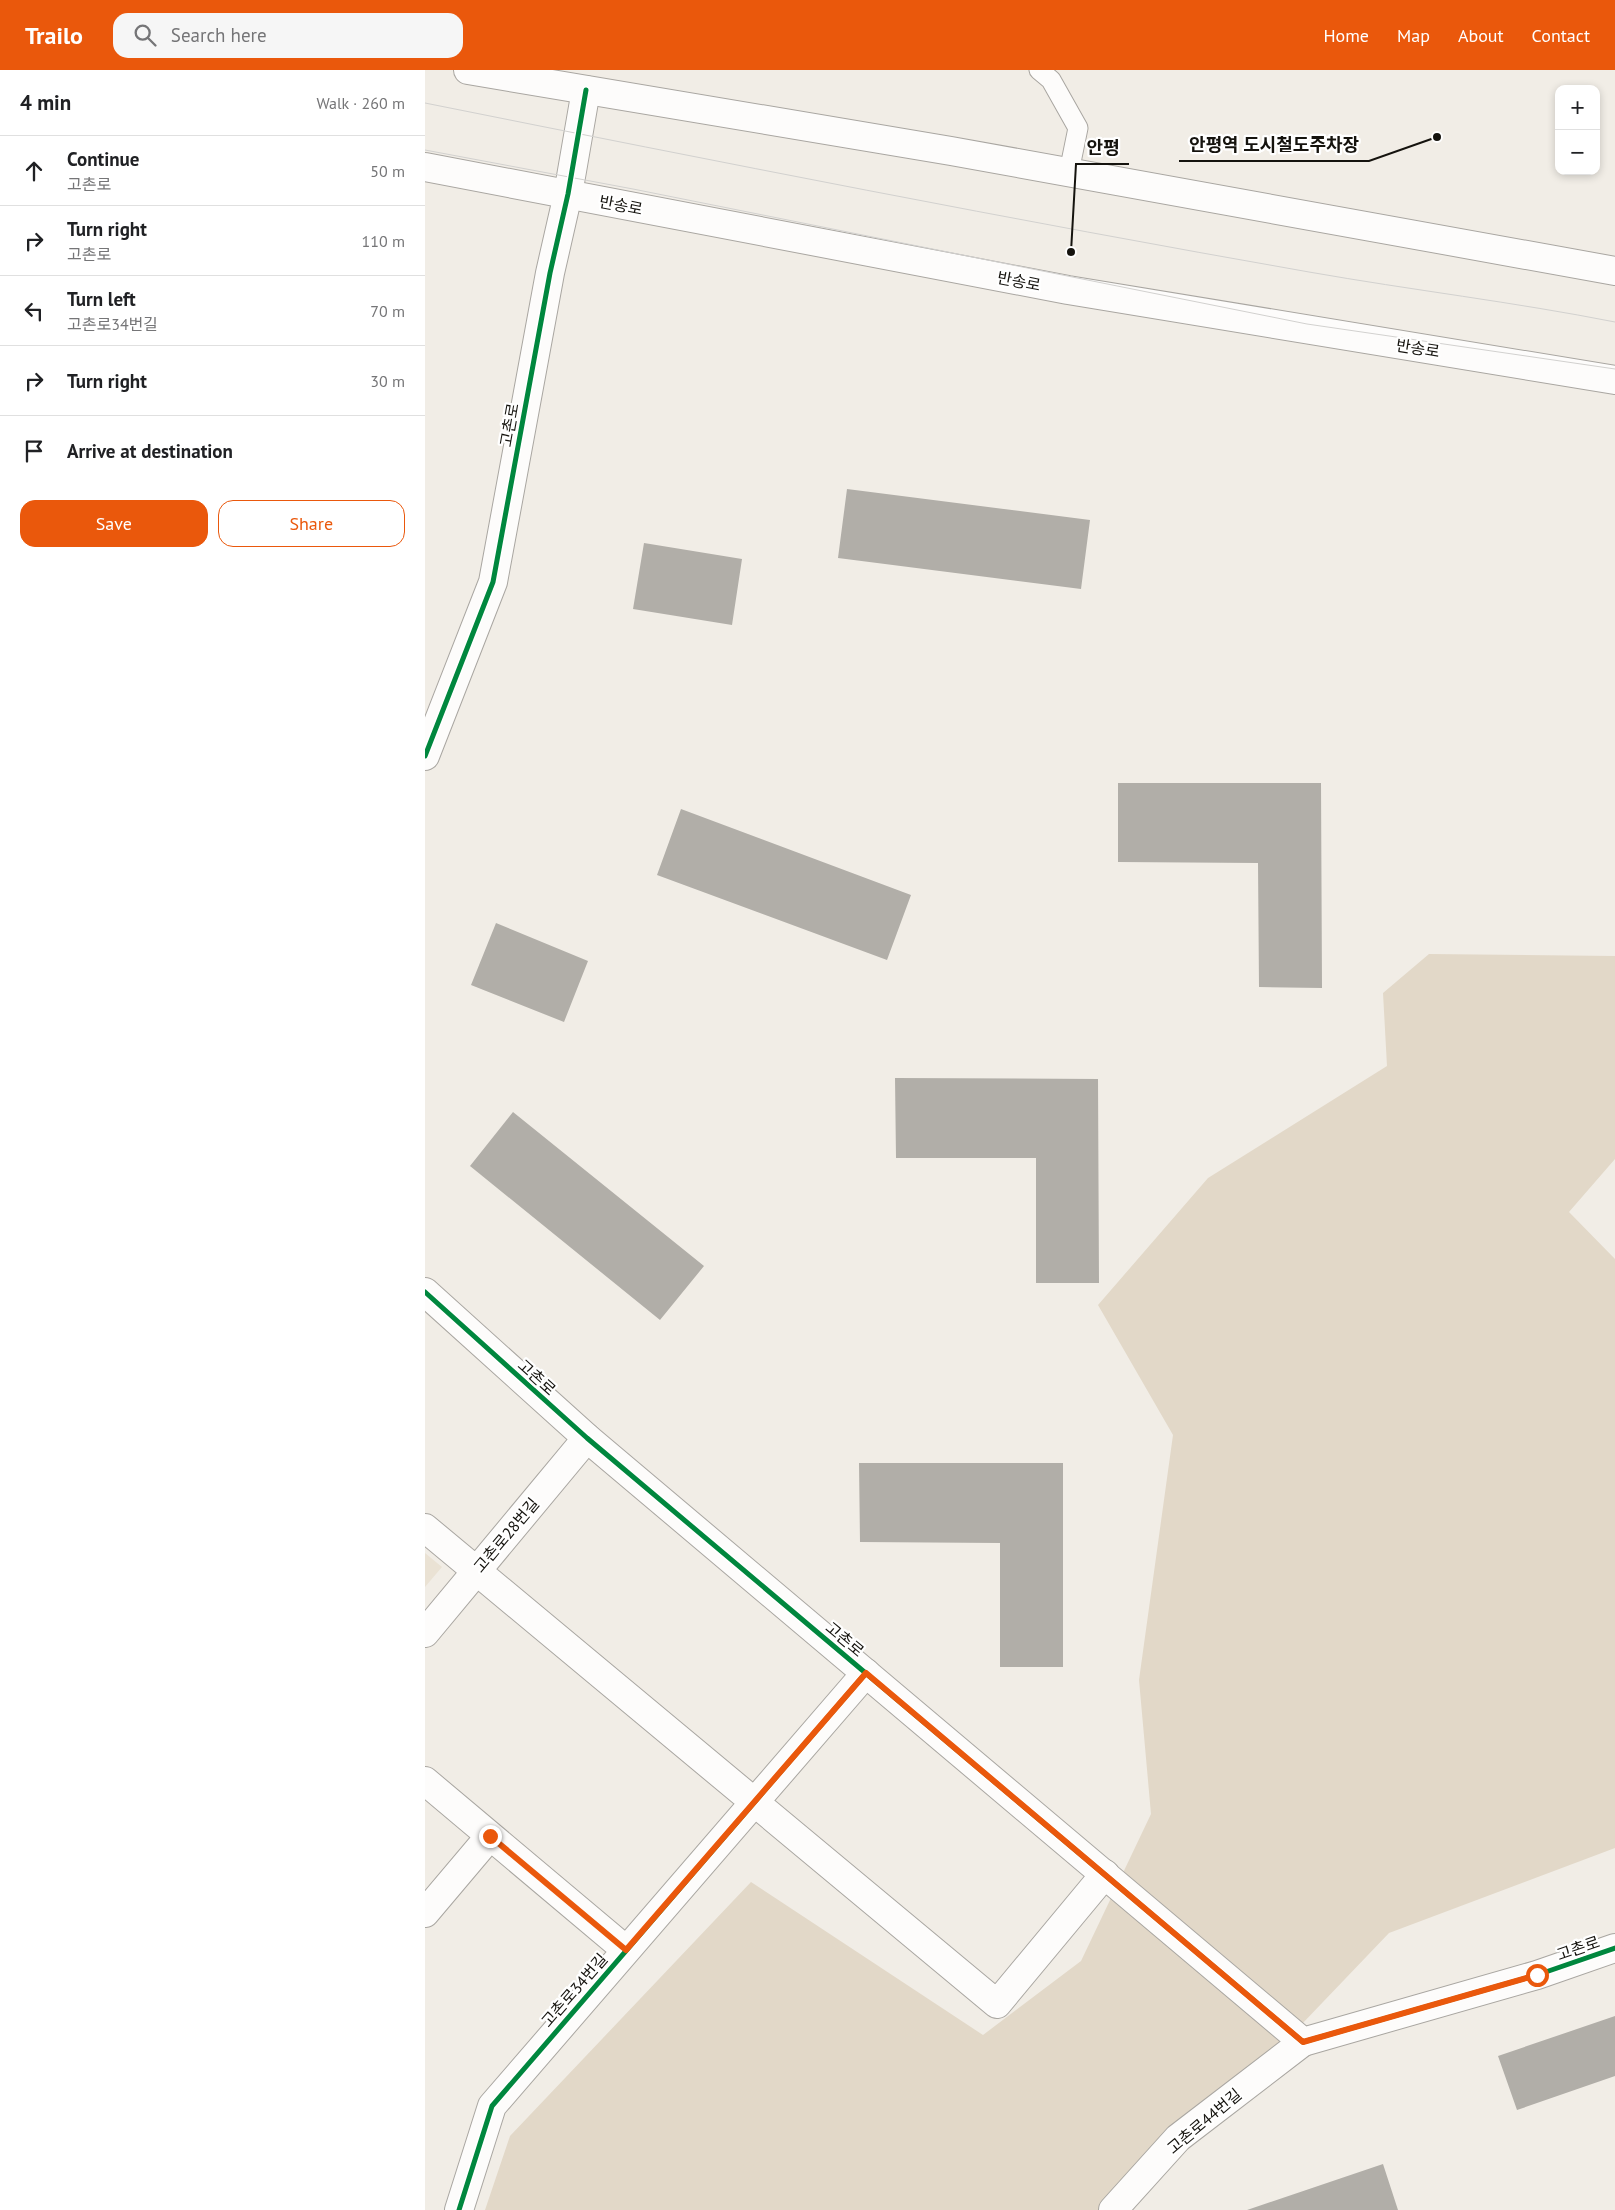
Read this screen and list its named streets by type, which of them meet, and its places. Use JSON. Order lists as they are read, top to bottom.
{
  "streets": {
    "street": [
      "반송로",
      "고촌로",
      "고촌로28번길",
      "고촌로34번길",
      "고촌로44번길"
    ]
  },
  "crossings": [
    ["반송로", "고촌로"],
    ["고촌로", "고촌로28번길"],
    ["고촌로", "고촌로34번길"],
    ["고촌로", "고촌로44번길"]
  ],
  "places": ["안평역 도시철도주차장", "안평"],
  "page": {
    "header": "Trailo",
    "search": "Search here",
    "nav": [
      "Home",
      "Map",
      "About",
      "Contact"
    ],
    "heading": ["4 min", "Walk · 260 m"],
    "map_buttons": ["+", "−"],
    "list": [
      ["Continue", "고촌로", "50 m"],
      ["Turn right", "고촌로", "110 m"],
      ["Turn left", "고촌로34번길", "70 m"],
      ["Turn right", "30 m"],
      "Arrive at destination"
    ],
    "buttons": ["Save", "Share"]
  }
}
